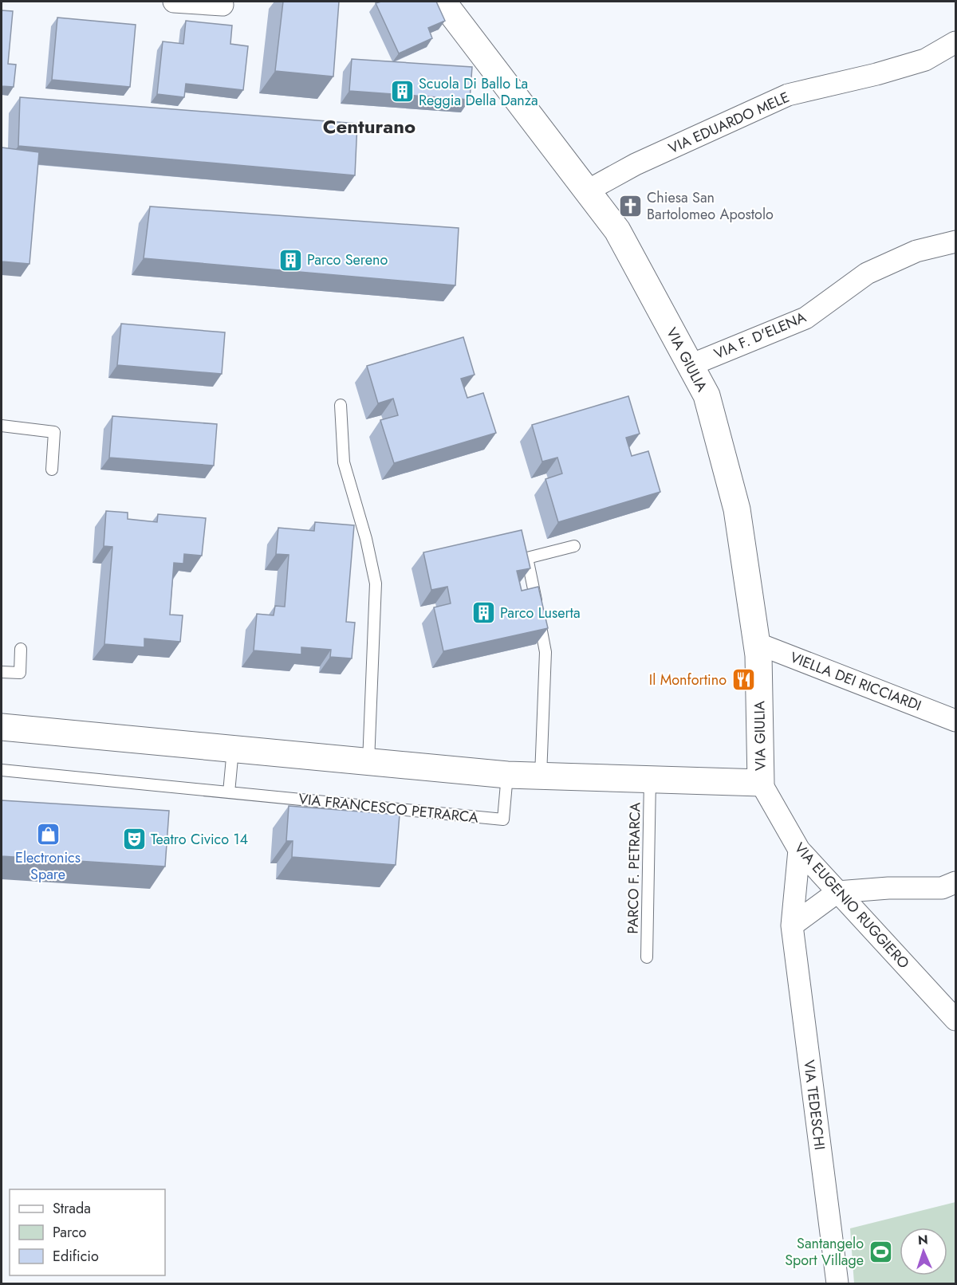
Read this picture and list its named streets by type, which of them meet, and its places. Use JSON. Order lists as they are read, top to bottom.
{
  "streets": {
    "main road": ["VIA GIULIA"],
    "street": [
      "VIA EDUARDO MELE",
      "VIA F. D'ELENA",
      "VIELLA DEI RICCIARDI",
      "VIA EUGENIO RUGGIERO",
      "VIA TEDESCHI"
    ],
    "lane": ["VIA FRANCESCO PETRARCA", "PARCO F. PETRARCA"]
  },
  "crossings": [
    ["VIA EDUARDO MELE", "VIA GIULIA"],
    ["VIA F. D'ELENA", "VIA GIULIA"],
    ["VIA GIULIA", "VIELLA DEI RICCIARDI"],
    ["VIA GIULIA", "VIA EUGENIO RUGGIERO"],
    ["VIA EUGENIO RUGGIERO", "VIA TEDESCHI"]
  ],
  "districts": ["Centurano"],
  "places": {
    "building": ["Scuola Di Ballo La Reggia Della Danza", "Parco Sereno", "Parco Luserta"],
    "church": ["Chiesa San Bartolomeo Apostolo"],
    "restaurant": ["Il Monfortino"],
    "shop": ["Electronics Spare"],
    "theatre": ["Teatro Civico 14"],
    "sports": ["Santangelo Sport Village"]
  },
  "legend": ["Strada", "Parco", "Edificio"],
  "north": "top"
}
